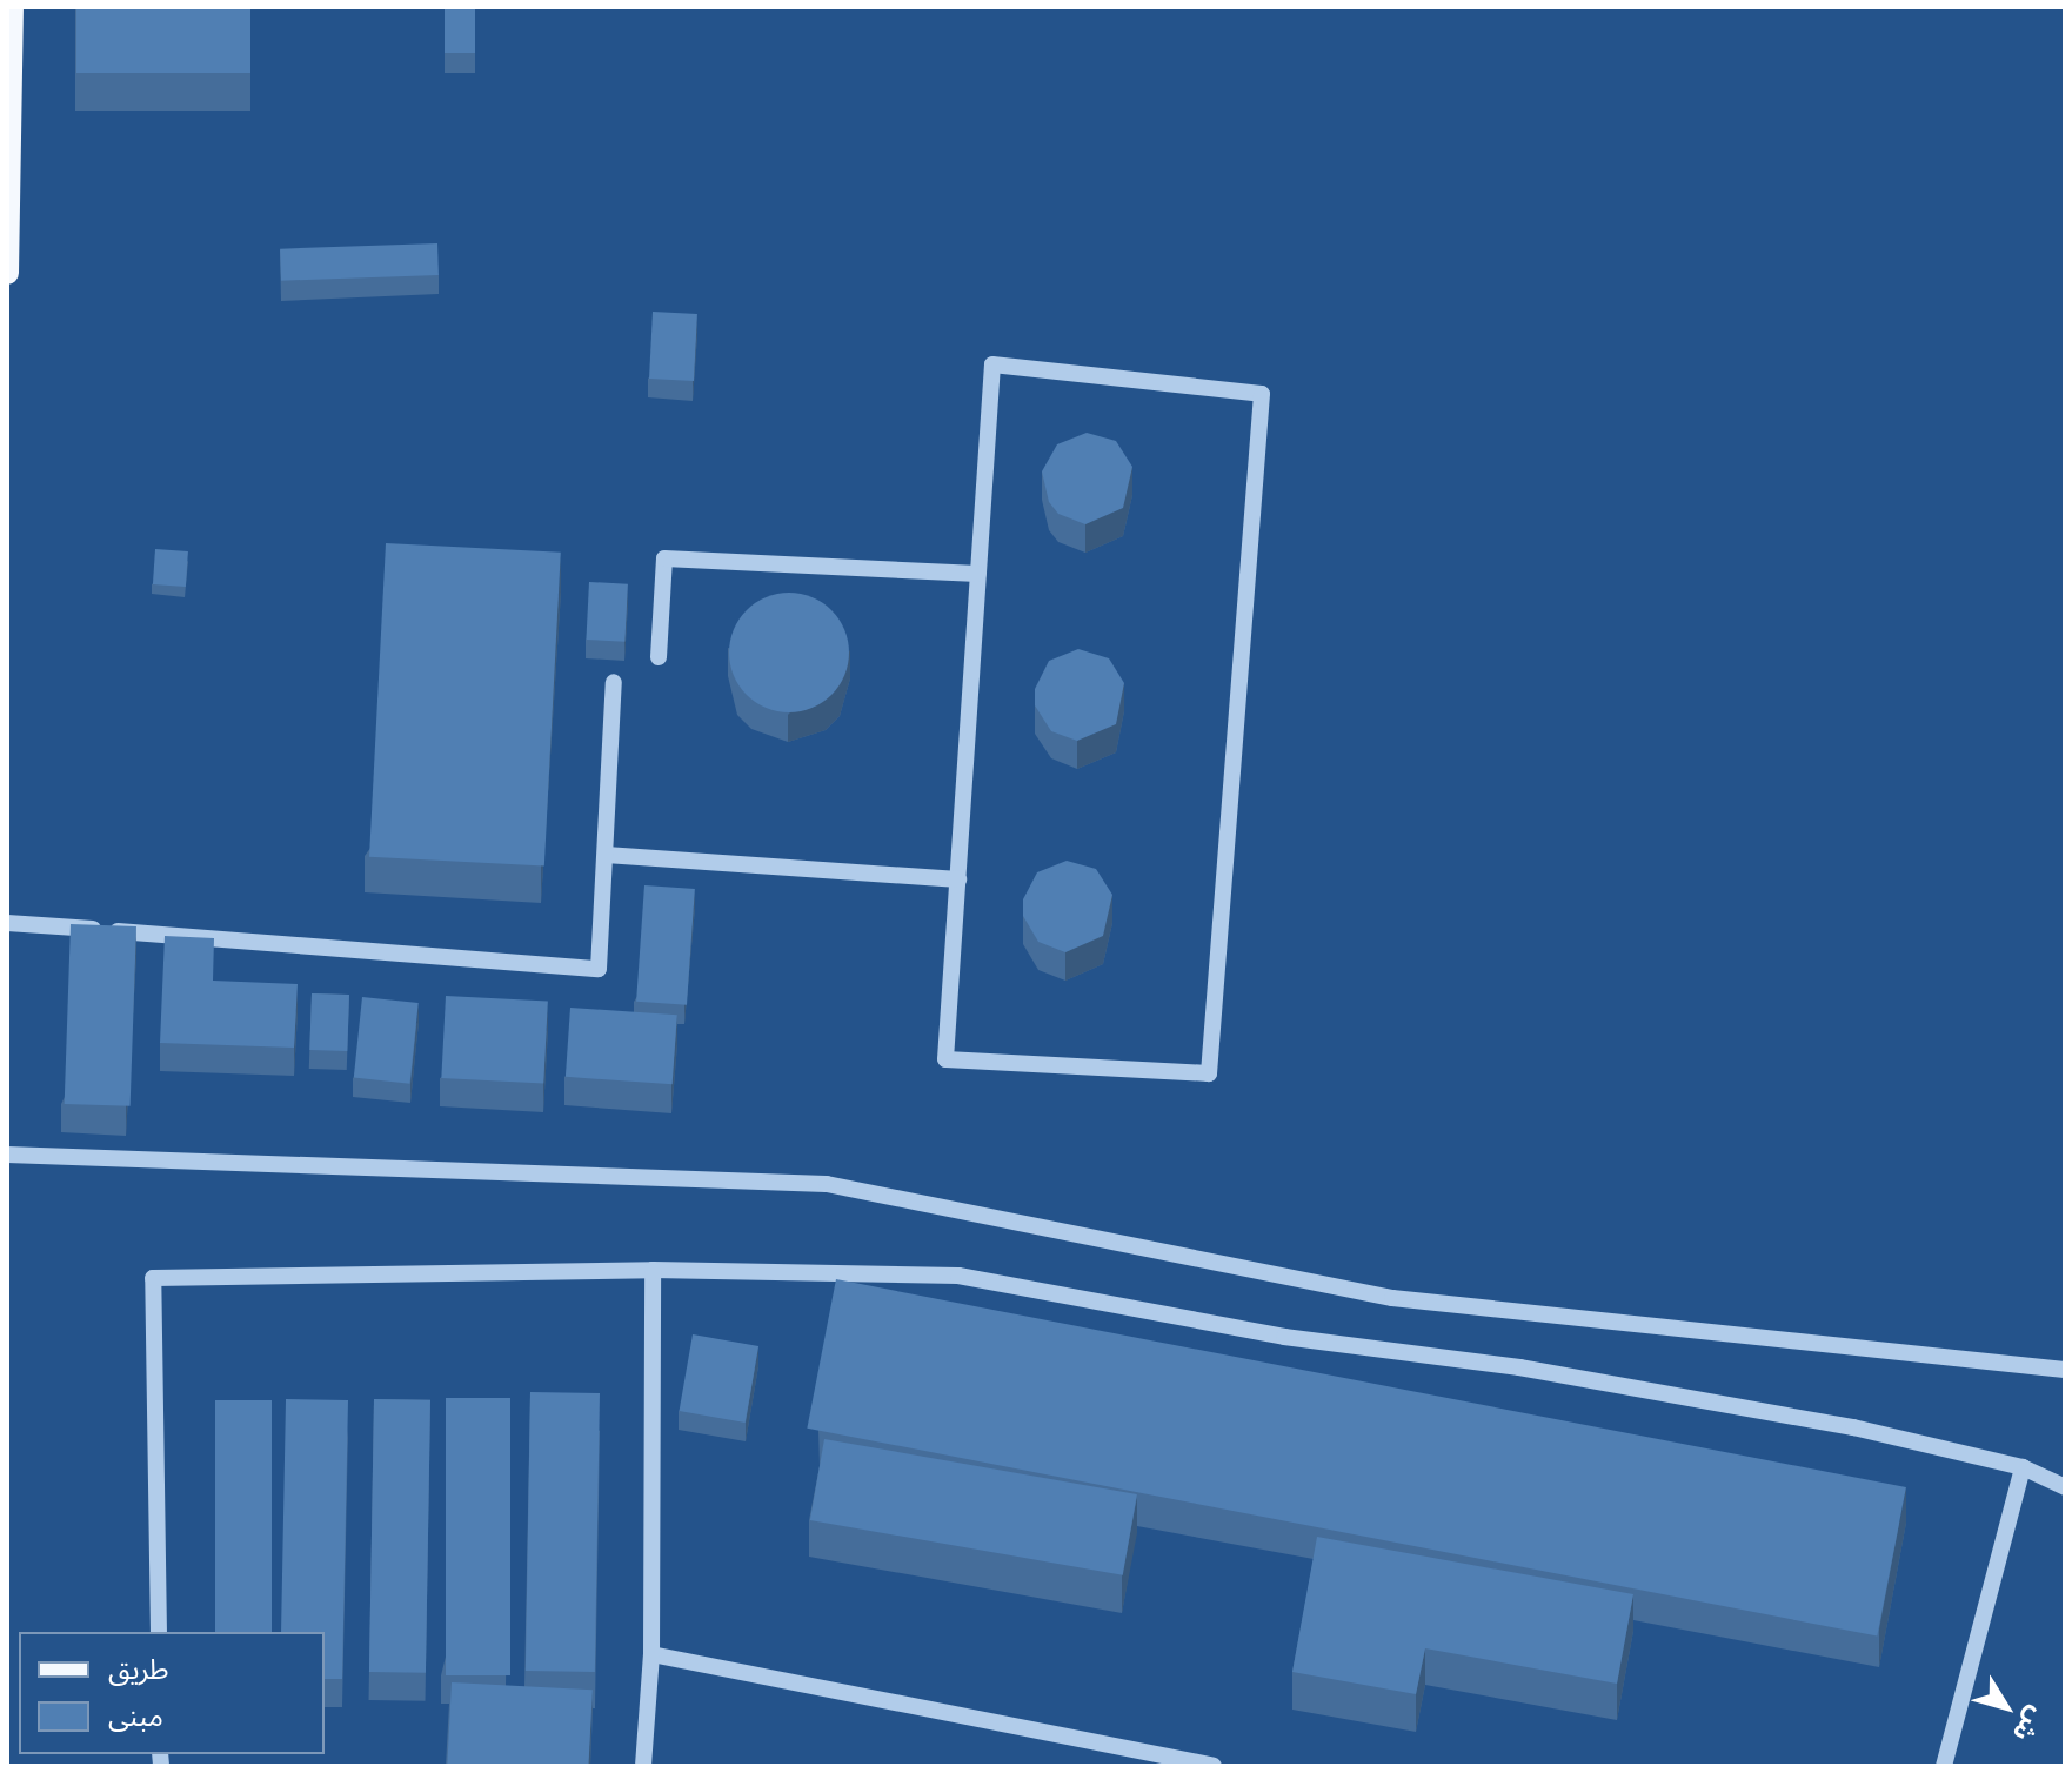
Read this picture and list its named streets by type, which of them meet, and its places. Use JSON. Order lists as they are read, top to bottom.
{
  "legend": ["طريق", "مبنى"],
  "north": "bottom right"
}
